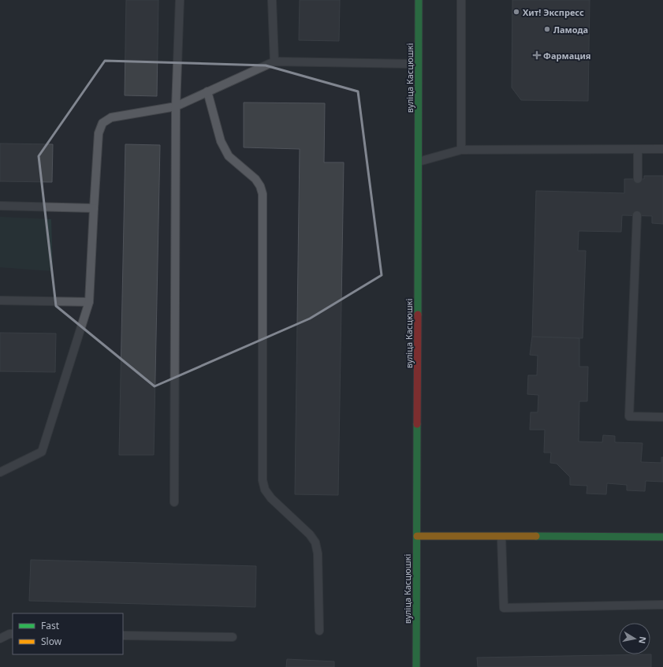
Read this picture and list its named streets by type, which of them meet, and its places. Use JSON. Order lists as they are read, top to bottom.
{
  "streets": {
    "street": ["вуліца Касцюшкі"]
  },
  "places": {
    "other": ["Хит! Экспресс", "Ламода"],
    "health": ["Фармация"]
  },
  "legend": ["Fast", "Slow"],
  "north": "right"
}
